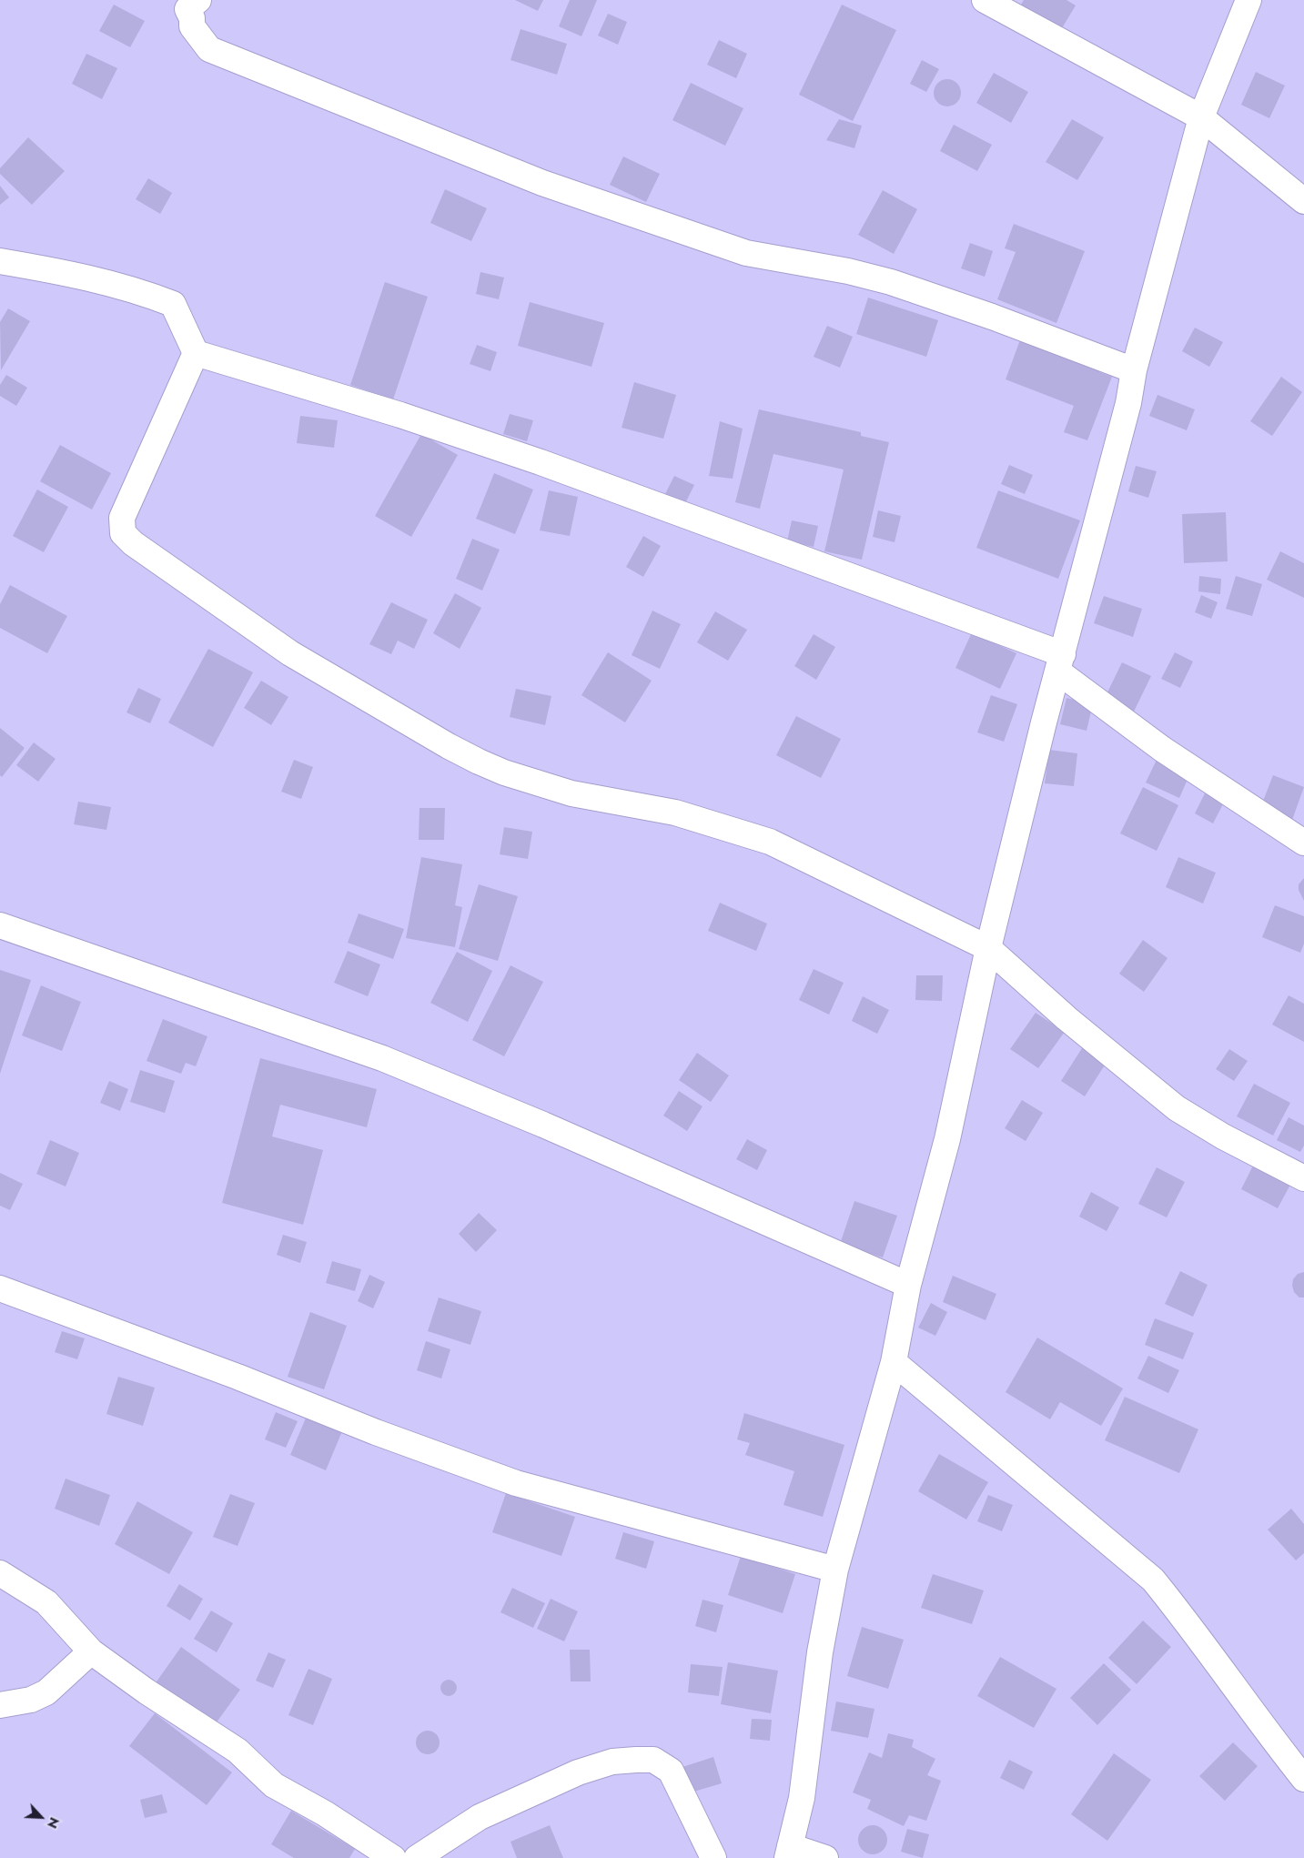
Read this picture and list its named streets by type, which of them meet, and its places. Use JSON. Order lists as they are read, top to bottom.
{
  "north": "bottom right"
}
